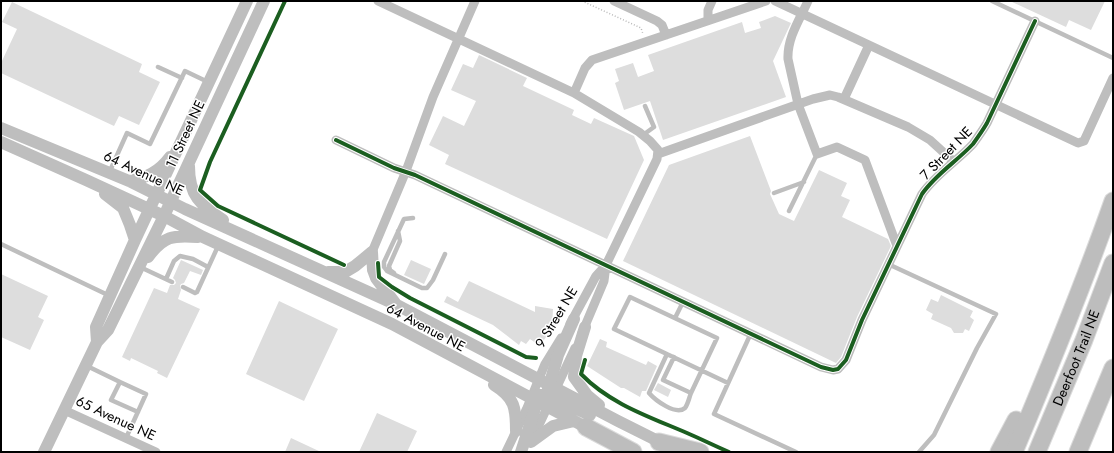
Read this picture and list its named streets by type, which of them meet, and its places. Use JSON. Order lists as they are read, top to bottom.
{
  "streets": {
    "highway": ["Deerfoot Trail NE"],
    "street": [
      "11 Street NE",
      "7 Street NE",
      "64 Avenue NE",
      "9 Street NE",
      "65 Avenue NE"
    ]
  },
  "crossings": [
    ["11 Street NE", "64 Avenue NE"],
    ["11 Street NE", "65 Avenue NE"],
    ["64 Avenue NE", "9 Street NE"]
  ]
}
